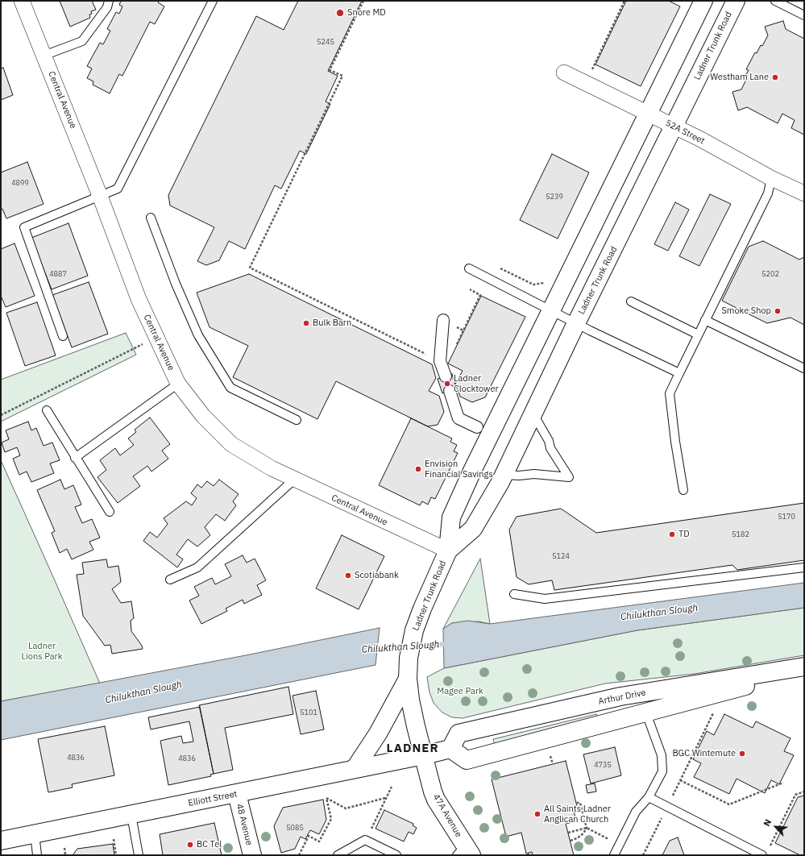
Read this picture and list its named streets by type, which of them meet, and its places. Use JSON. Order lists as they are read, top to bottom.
{
  "streets": {
    "main road": [
      "Ladner Trunk Road",
      "Arthur Drive",
      "Elliott Street",
      "47A Avenue",
      "48 Avenue"
    ],
    "street": ["Central Avenue", "52A Street"]
  },
  "crossings": [
    ["Ladner Trunk Road", "Central Avenue"],
    ["Ladner Trunk Road", "52A Street"],
    ["Ladner Trunk Road", "Elliott Street"],
    ["Ladner Trunk Road", "47A Avenue"],
    ["Elliott Street", "47A Avenue"],
    ["Elliott Street", "48 Avenue"]
  ],
  "districts": ["LADNER"],
  "water": ["Chilukthan Slough"],
  "parks": ["Ladner Lions Park", "Magee Park"],
  "places": [
    "Snore MD",
    "Westham Lane",
    "Smoke Shop",
    "Bulk Barn",
    "Ladner Clocktower",
    "Envision Financial Savings",
    "TD",
    "Scotiabank",
    "BGC Wintemute",
    "All Saints Ladner Anglican Church",
    "BC Tel"
  ],
  "house_numbers": [
    "5245",
    "4899",
    "5239",
    "4887",
    "5202",
    "5170",
    "5182",
    "5124",
    "5101",
    "4836",
    "4836",
    "4735",
    "5085"
  ],
  "north": "top left"
}
